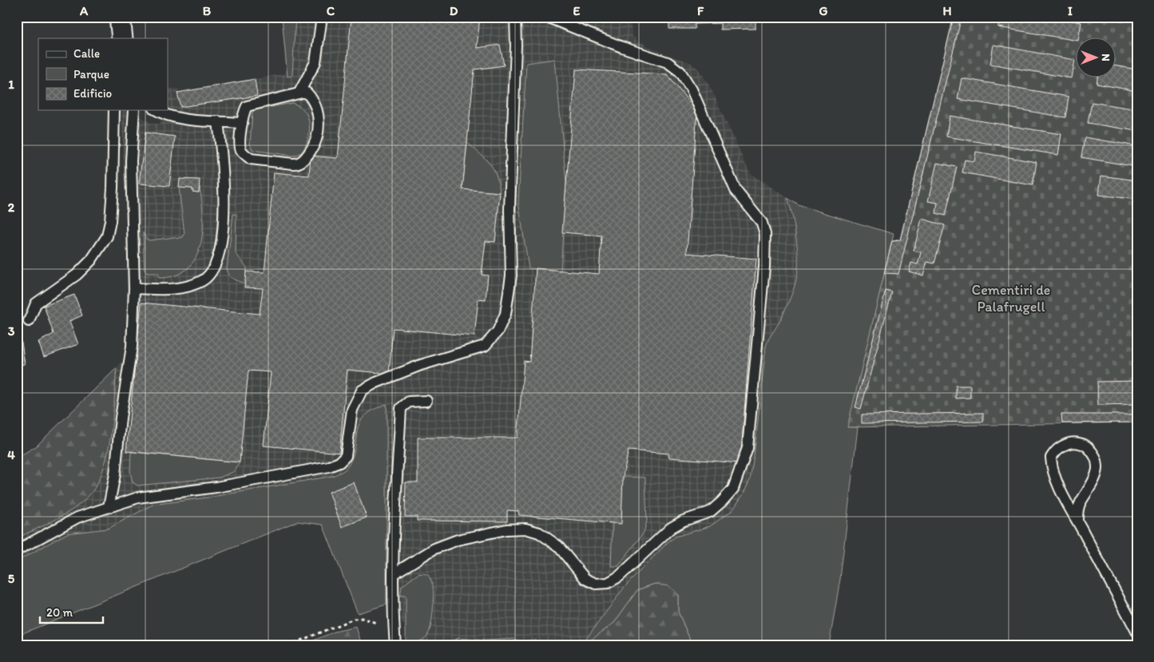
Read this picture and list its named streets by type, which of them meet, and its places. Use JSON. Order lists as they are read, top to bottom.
{
  "parks": ["Cementiri de Palafrugell"],
  "legend": ["Calle", "Parque", "Edificio"],
  "scale_bar": "20 m",
  "north": "right",
  "grid": {
    "columns": [
      "A",
      "B",
      "C",
      "D",
      "E",
      "F",
      "G",
      "H",
      "I"
    ],
    "rows": [
      "1",
      "2",
      "3",
      "4",
      "5"
    ]
  }
}
